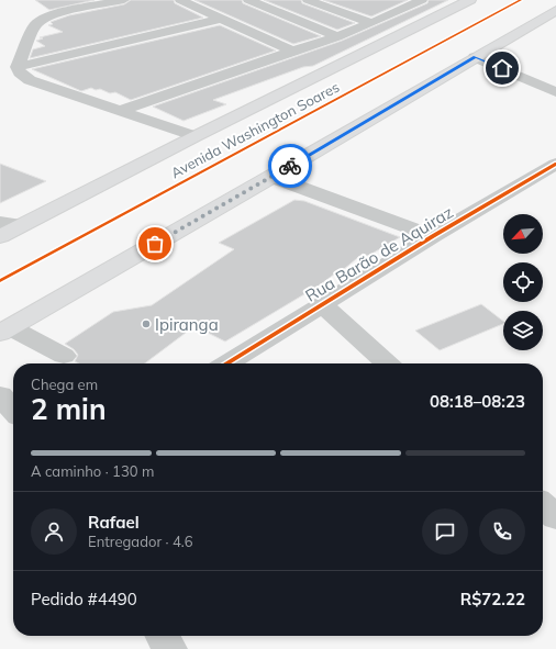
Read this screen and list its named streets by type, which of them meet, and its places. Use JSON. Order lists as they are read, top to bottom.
{
  "streets": {
    "highway": ["Avenida Washington Soares"],
    "street": ["Rua Barão de Aquiraz"]
  },
  "places": ["Ipiranga"],
  "north": "bottom left",
  "page": {
    "heading": ["2 min", "Chega em", "08:18–08:23"],
    "panel": [
      "Rafael",
      "Entregador · 4.6",
      "Pedido #4490",
      "R$72.22"
    ],
    "bar": "A caminho · 130 m"
  }
}
